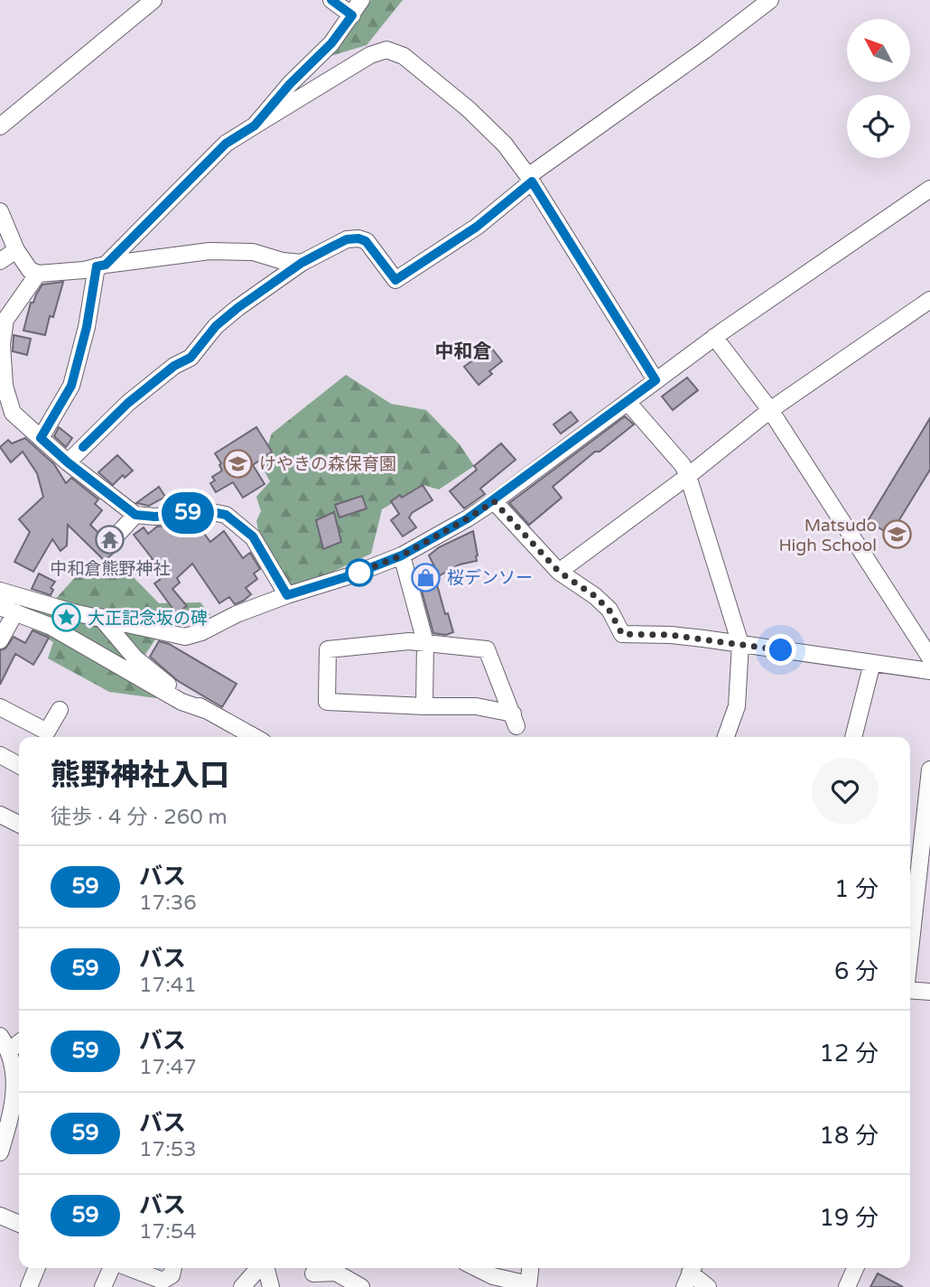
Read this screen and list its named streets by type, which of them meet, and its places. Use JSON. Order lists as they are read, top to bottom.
{
  "districts": ["中和倉"],
  "places": {
    "school or university": ["けやきの森保育園", "Matsudo High School"],
    "temple": ["中和倉熊野神社"],
    "shop": ["桜デンソー"],
    "place": ["大正記念坂の碑"]
  },
  "lines": ["bus line 59"],
  "north": "top left",
  "page": {
    "on_map": "59",
    "heading": ["熊野神社入口", "徒歩 · 4 分 · 260 m"],
    "list": [
      {
        "mark": "59",
        "name": "バス",
        "note": "17:36",
        "value": "1 分"
      },
      {
        "mark": "59",
        "name": "バス",
        "note": "17:41",
        "value": "6 分"
      },
      {
        "mark": "59",
        "name": "バス",
        "note": "17:47",
        "value": "12 分"
      },
      {
        "mark": "59",
        "name": "バス",
        "note": "17:53",
        "value": "18 分"
      },
      {
        "mark": "59",
        "name": "バス",
        "note": "17:54",
        "value": "19 分"
      }
    ]
  }
}
